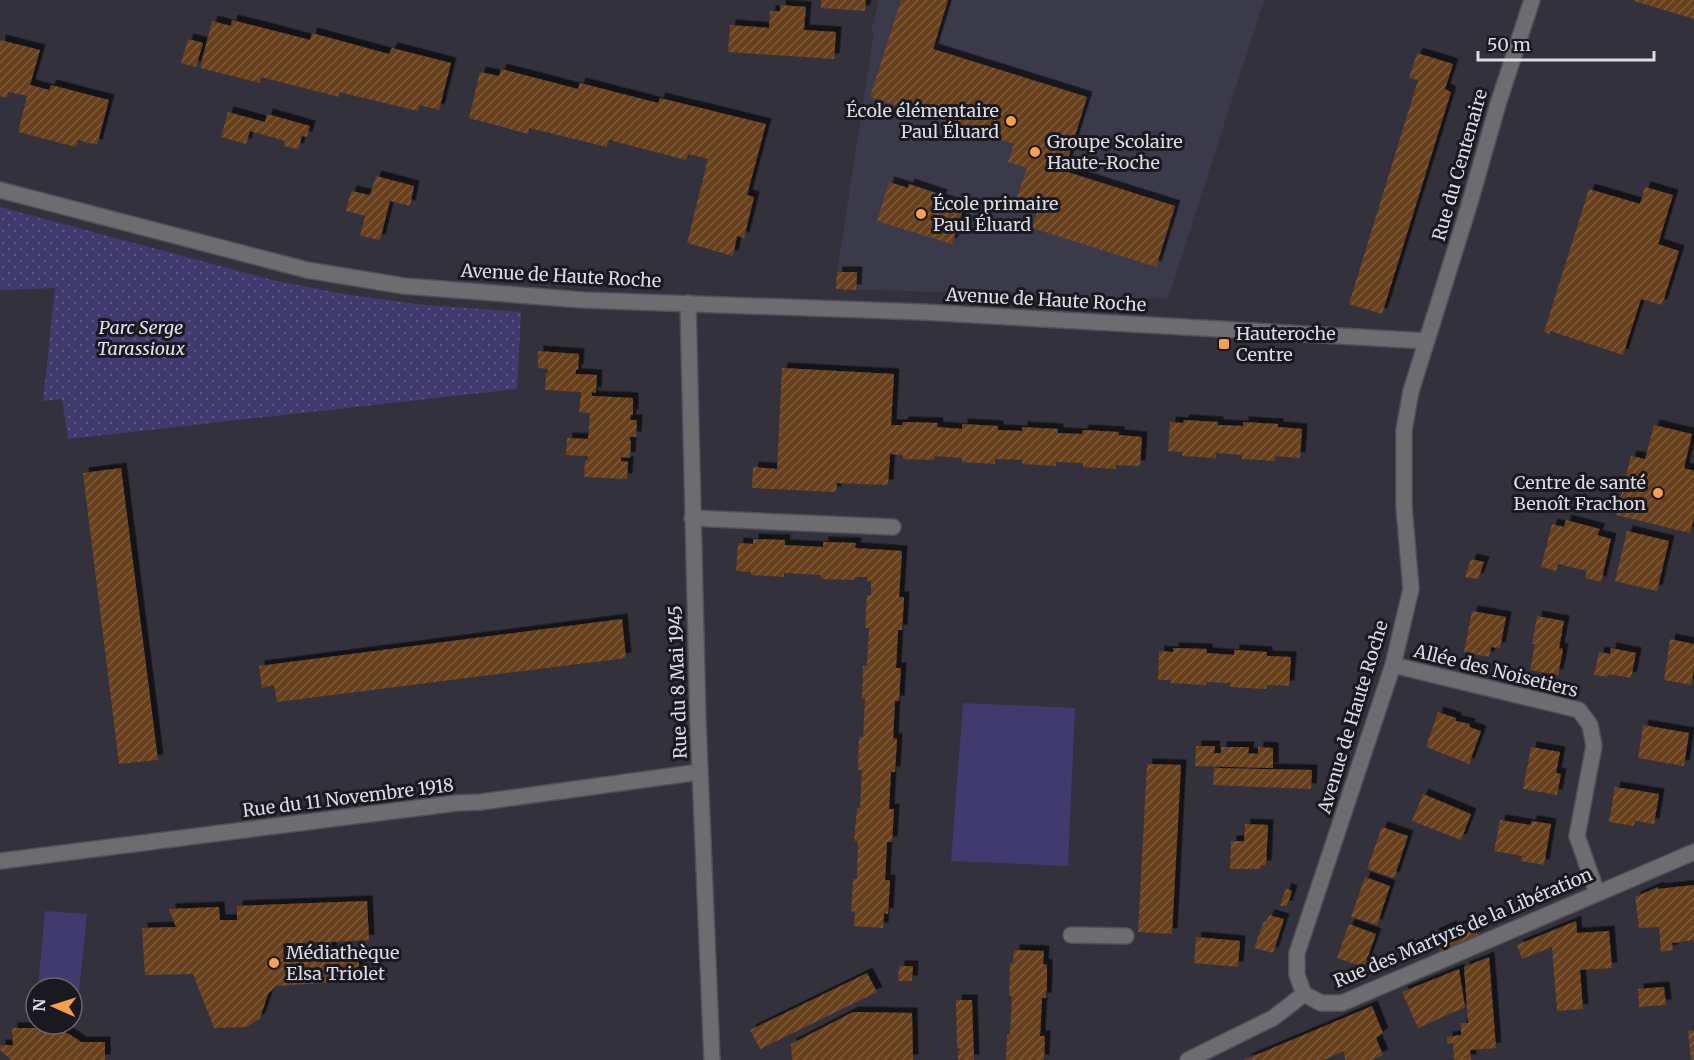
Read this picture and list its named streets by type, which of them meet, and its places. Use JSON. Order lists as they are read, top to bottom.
{
  "streets": {
    "street": [
      "Rue du Centenaire",
      "Avenue de Haute Roche",
      "Allée des Noisetiers",
      "Rue du 8 Mai 1945",
      "Rue du 11 Novembre 1918",
      "Rue des Martyrs de la Libération"
    ]
  },
  "crossings": [
    ["Rue du Centenaire", "Avenue de Haute Roche"],
    ["Avenue de Haute Roche", "Allée des Noisetiers"],
    ["Avenue de Haute Roche", "Rue du 8 Mai 1945"],
    ["Avenue de Haute Roche", "Rue des Martyrs de la Libération"],
    ["Allée des Noisetiers", "Rue des Martyrs de la Libération"],
    ["Rue du 8 Mai 1945", "Rue du 11 Novembre 1918"]
  ],
  "parks": ["Parc Serge Tarassioux"],
  "places": {
    "other": [
      "École élémentaire Paul Éluard",
      "Groupe Scolaire Haute-Roche",
      "École primaire Paul Éluard",
      "Centre de santé Benoît Frachon",
      "Médiathèque Elsa Triolet"
    ],
    "transit": ["Hauteroche Centre"]
  },
  "scale_bar": "50 m",
  "north": "left"
}
